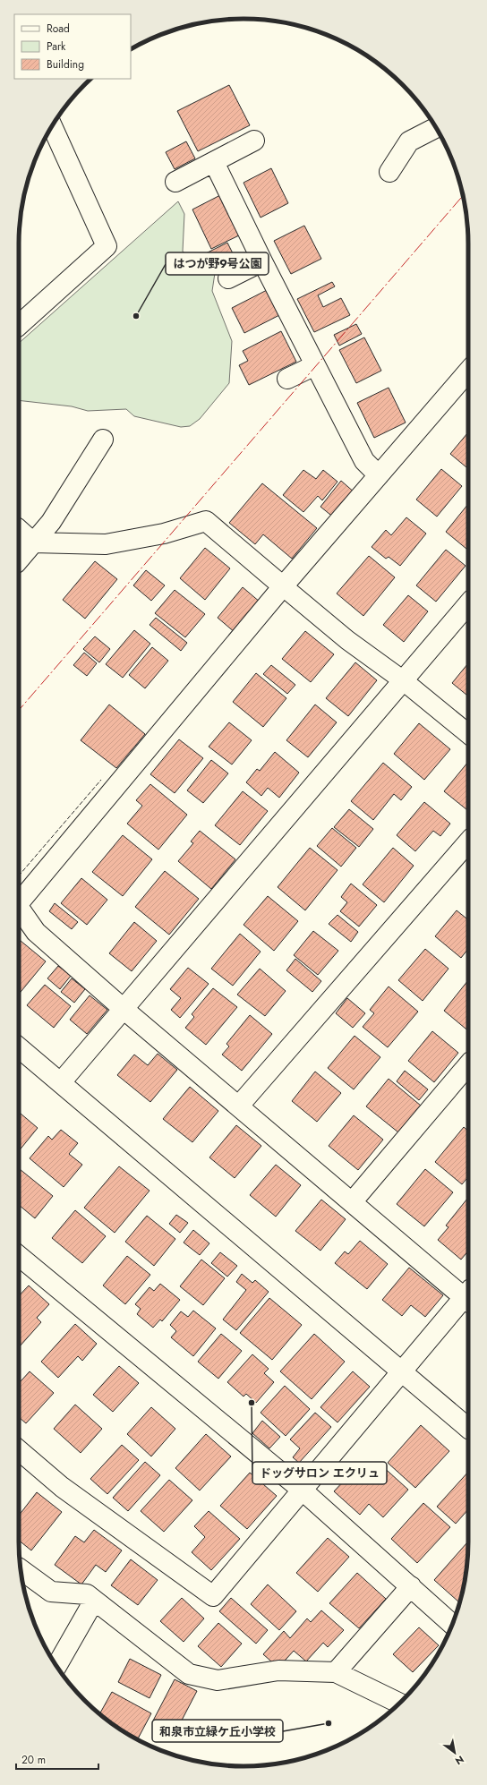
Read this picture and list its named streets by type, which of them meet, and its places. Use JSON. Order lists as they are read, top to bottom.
{
  "places": ["はつが野９号公園", "ドッグサロン エクリュ", "和泉市立緑ケ丘小学校"],
  "legend": ["Road", "Park", "Building"],
  "scale_bar": "20 m",
  "north": "bottom right"
}
